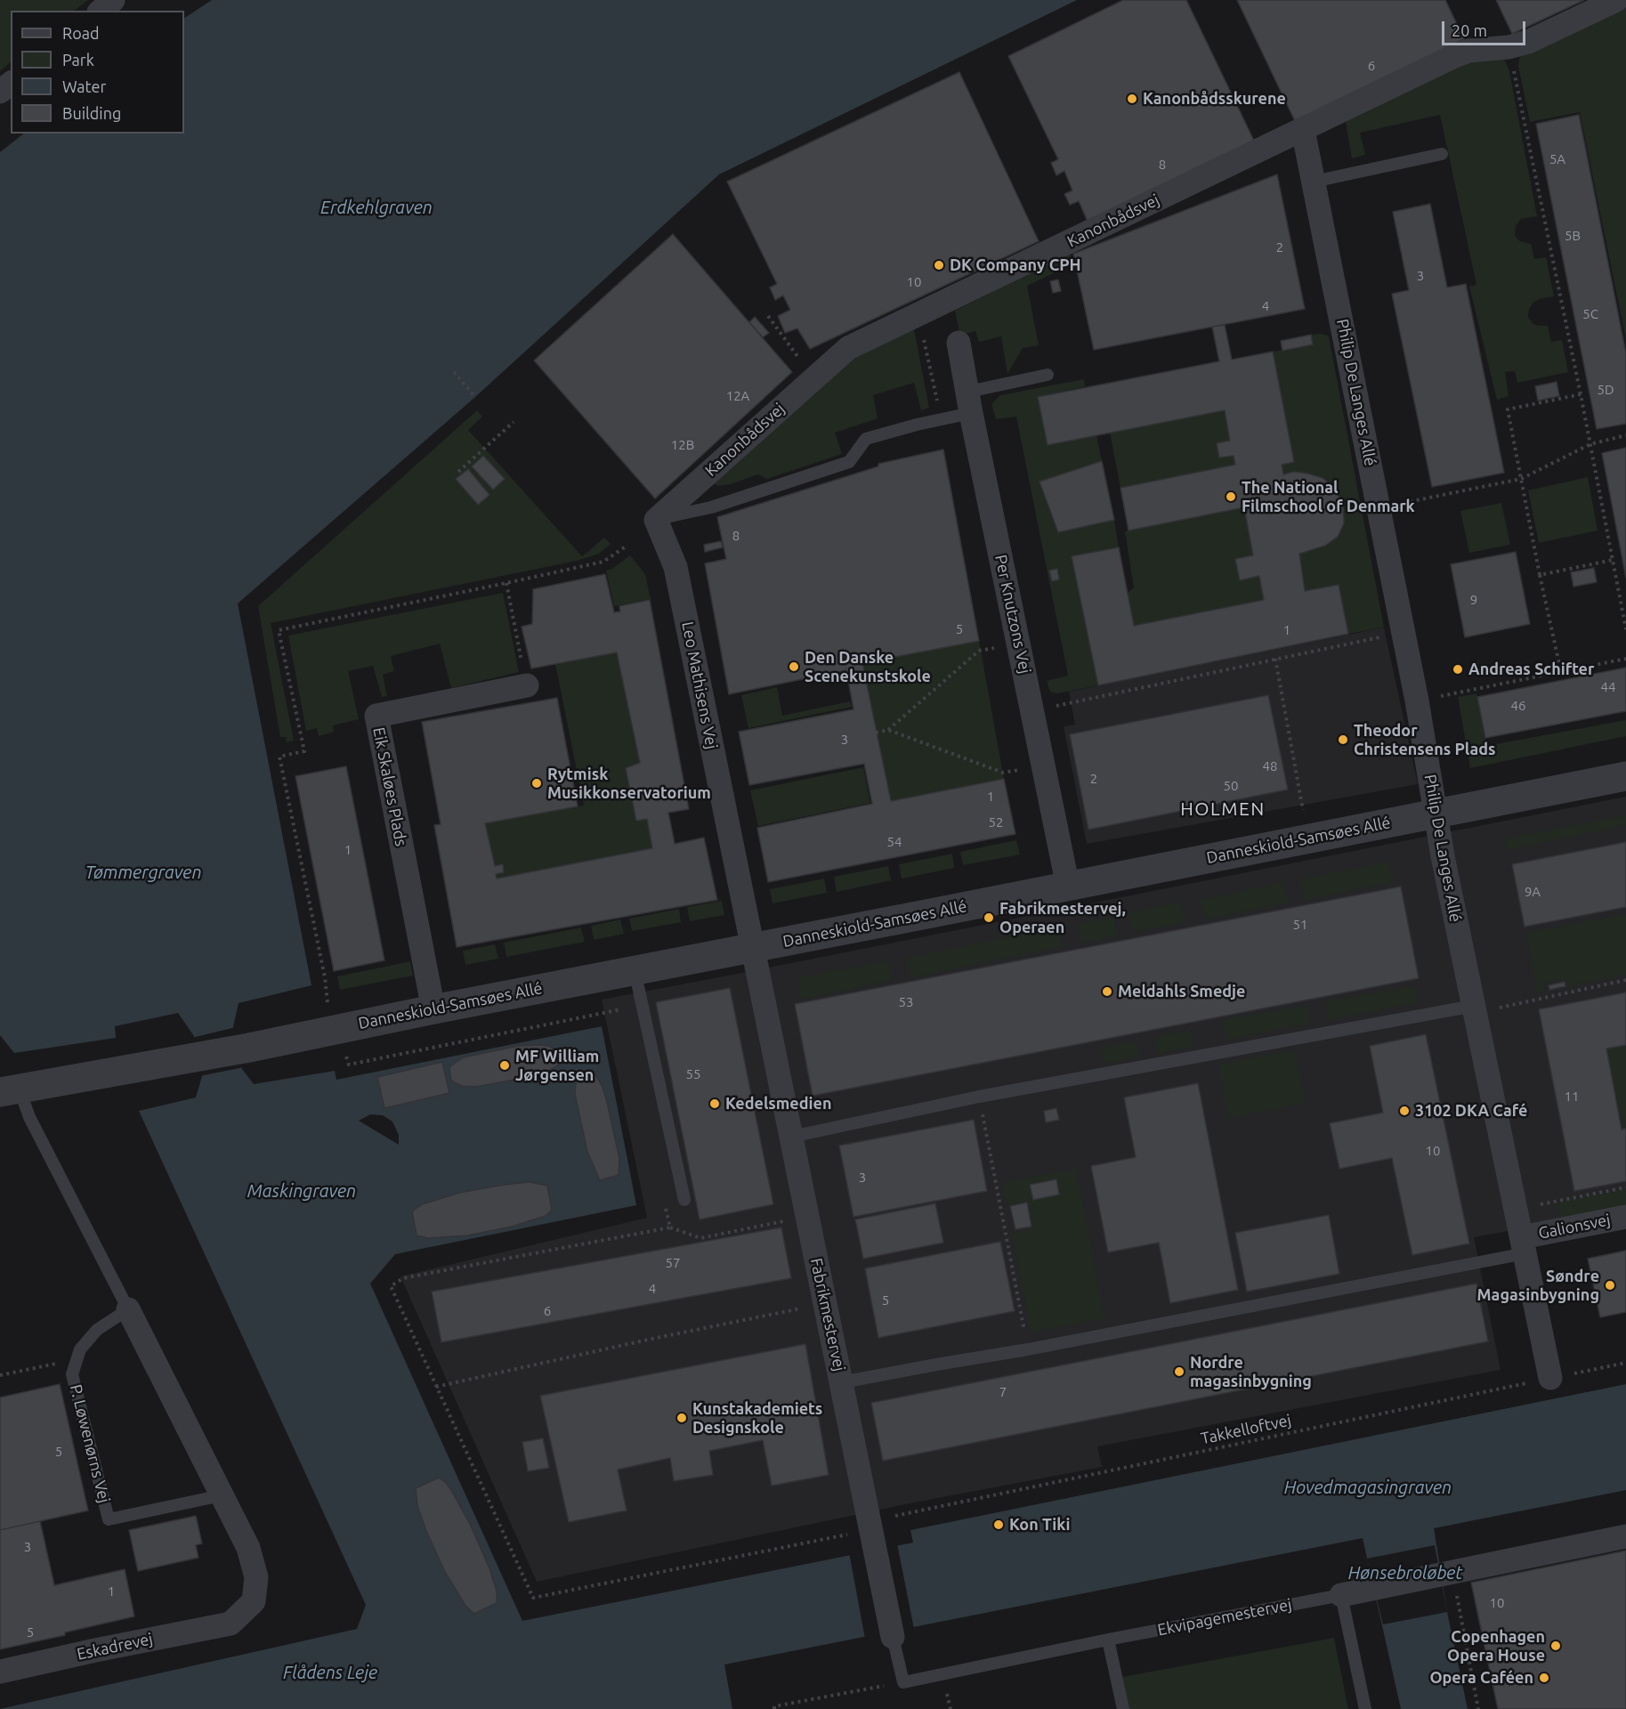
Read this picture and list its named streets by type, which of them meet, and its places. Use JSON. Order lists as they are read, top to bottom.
{
  "streets": {
    "street": [
      "Kanonbådsvej",
      "Philip De Langes Allé",
      "Per Knutzons Vej",
      "Leo Mathisens Vej",
      "Eik Skaløes Plads",
      "Danneskiold-Samsøes Allé",
      "Galionsvej",
      "Fabrikmestervej",
      "Ekvipagemestervej",
      "Eskadrevej"
    ],
    "lane": ["P. Løwenørns Vej"],
    "path": ["Takkelloftvej"]
  },
  "crossings": [
    ["Kanonbådsvej", "Philip De Langes Allé"],
    ["Kanonbådsvej", "Leo Mathisens Vej"],
    ["Philip De Langes Allé", "Danneskiold-Samsøes Allé"],
    ["Philip De Langes Allé", "Galionsvej"],
    ["Philip De Langes Allé", "Takkelloftvej"],
    ["Per Knutzons Vej", "Danneskiold-Samsøes Allé"],
    ["Leo Mathisens Vej", "Danneskiold-Samsøes Allé"],
    ["Leo Mathisens Vej", "Fabrikmestervej"],
    ["Eik Skaløes Plads", "Danneskiold-Samsøes Allé"],
    ["Danneskiold-Samsøes Allé", "Fabrikmestervej"],
    ["Fabrikmestervej", "Takkelloftvej"],
    ["Fabrikmestervej", "Ekvipagemestervej"],
    ["P. Løwenørns Vej", "Eskadrevej"]
  ],
  "districts": ["HOLMEN"],
  "water": [
    "Erdkehlgraven",
    "Tømmergraven",
    "Maskingraven",
    "Hovedmagasingraven",
    "Hønsebroløbet",
    "Flådens Leje"
  ],
  "places": [
    "Kanonbådsskurene",
    "DK Company CPH",
    "The National Filmschool of Denmark",
    "Den Danske Scenekunstskole",
    "Andreas Schifter",
    "Theodor Christensens Plads",
    "Rytmisk Musikkonservatorium",
    "Fabrikmestervej, Operaen",
    "Meldahls Smedje",
    "MF William Jørgensen",
    "Kedelsmedien",
    "3102 DKA Café",
    "Søndre Magasinbygning",
    "Nordre magasinbygning",
    "Kunstakademiets Designskole",
    "Kon Tiki",
    "Copenhagen Opera House",
    "Opera Caféen"
  ],
  "house_numbers": [
    "6",
    "5A",
    "8",
    "5B",
    "2",
    "3",
    "10",
    "4",
    "5C",
    "5D",
    "12A",
    "12B",
    "8",
    "9",
    "5",
    "1",
    "44",
    "46",
    "3",
    "48",
    "2",
    "50",
    "1",
    "52",
    "54",
    "1",
    "9A",
    "51",
    "53",
    "55",
    "11",
    "10",
    "3",
    "57",
    "4",
    "5",
    "6",
    "7",
    "5",
    "3",
    "1",
    "10",
    "5"
  ],
  "legend": [
    "Road",
    "Park",
    "Water",
    "Building"
  ],
  "scale_bar": "20 m"
}
